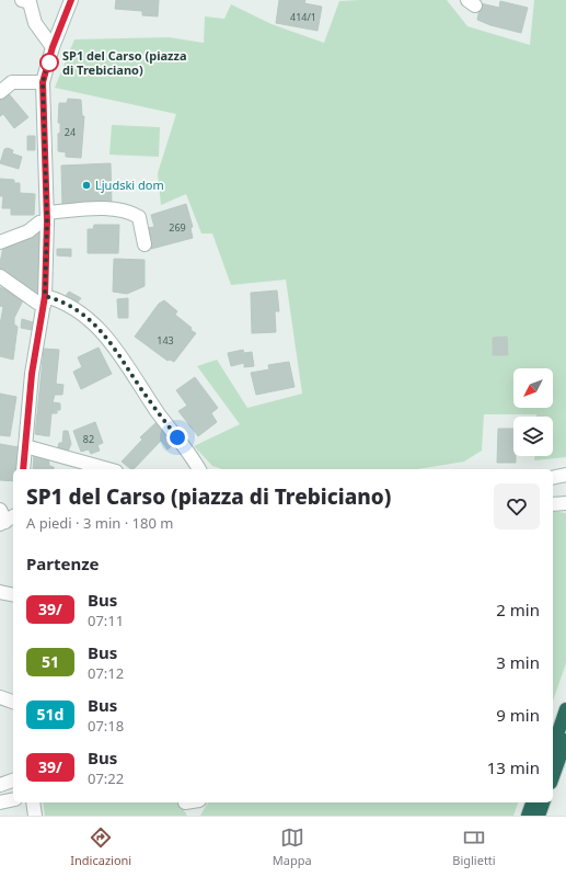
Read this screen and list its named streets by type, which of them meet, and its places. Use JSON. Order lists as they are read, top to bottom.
{
  "places": ["SP1 del Carso (piazza di Trebiciano)", "Ljudski dom"],
  "lines": ["bus line 39/"],
  "house_numbers": [
    "414/1",
    "24",
    "269",
    "143",
    "82"
  ],
  "north": "bottom left",
  "page": {
    "heading": [
      ["SP1 del Carso (piazza di Trebiciano)", "A piedi · 3 min · 180 m"],
      "Partenze"
    ],
    "list": [
      {
        "mark": "39/",
        "name": "Bus",
        "note": "07:11",
        "value": "2 min"
      },
      {
        "mark": "51",
        "name": "Bus",
        "note": "07:12",
        "value": "3 min"
      },
      {
        "mark": "51d",
        "name": "Bus",
        "note": "07:18",
        "value": "9 min"
      },
      {
        "mark": "39/",
        "name": "Bus",
        "note": "07:22",
        "value": "13 min"
      }
    ],
    "tabs": ["Indicazioni", "Mappa", "Biglietti"]
  }
}
